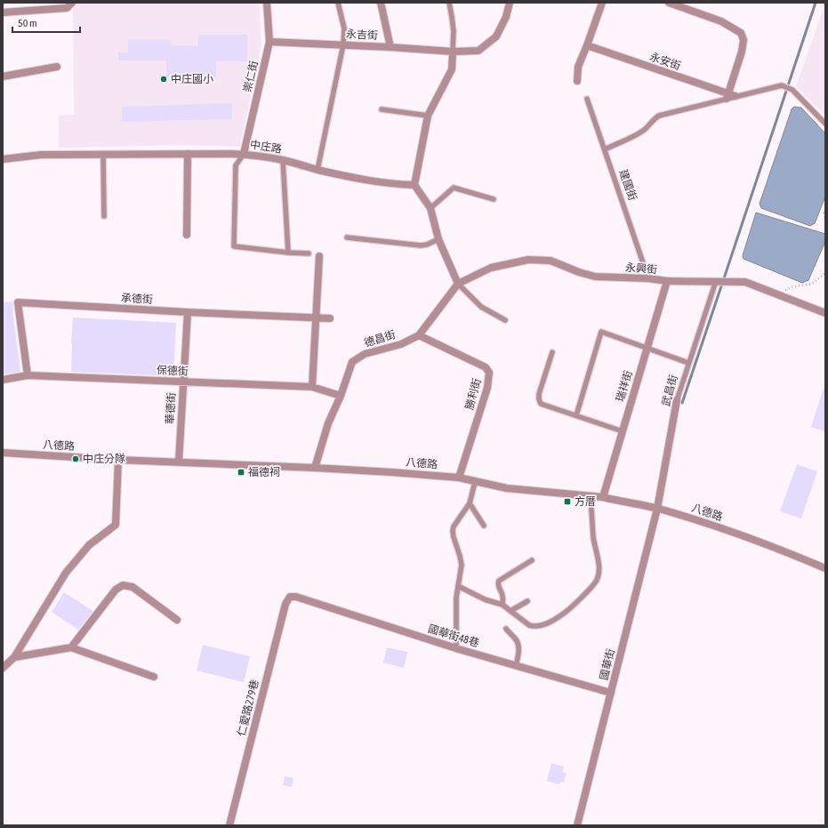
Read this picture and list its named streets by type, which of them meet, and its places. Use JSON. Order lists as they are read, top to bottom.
{
  "streets": {
    "street": [
      "永吉街",
      "永安街",
      "崇仁街",
      "中庄路",
      "永興街",
      "承德街",
      "德昌街",
      "保德街",
      "瑞祥街",
      "武昌街",
      "勝利街",
      "華德街",
      "八德路",
      "國華街48巷",
      "國華街",
      "仁愛路279巷"
    ],
    "lane": ["建國街"]
  },
  "crossings": [
    ["永吉街", "崇仁街"],
    ["崇仁街", "中庄路"],
    ["建國街", "永興街"],
    ["永興街", "德昌街"],
    ["永興街", "瑞祥街"],
    ["永興街", "武昌街"],
    ["承德街", "保德街"],
    ["承德街", "華德街"],
    ["德昌街", "保德街"],
    ["德昌街", "勝利街"],
    ["德昌街", "八德路"],
    ["保德街", "華德街"],
    ["瑞祥街", "八德路"],
    ["武昌街", "八德路"],
    ["武昌街", "國華街"],
    ["勝利街", "八德路"],
    ["華德街", "八德路"],
    ["八德路", "國華街"],
    ["國華街48巷", "國華街"],
    ["國華街48巷", "仁愛路279巷"]
  ],
  "places": {
    "other": ["中庄國小", "中庄分隊"],
    "transit": ["福德祠", "方厝"]
  },
  "scale_bar": "50 m"
}
